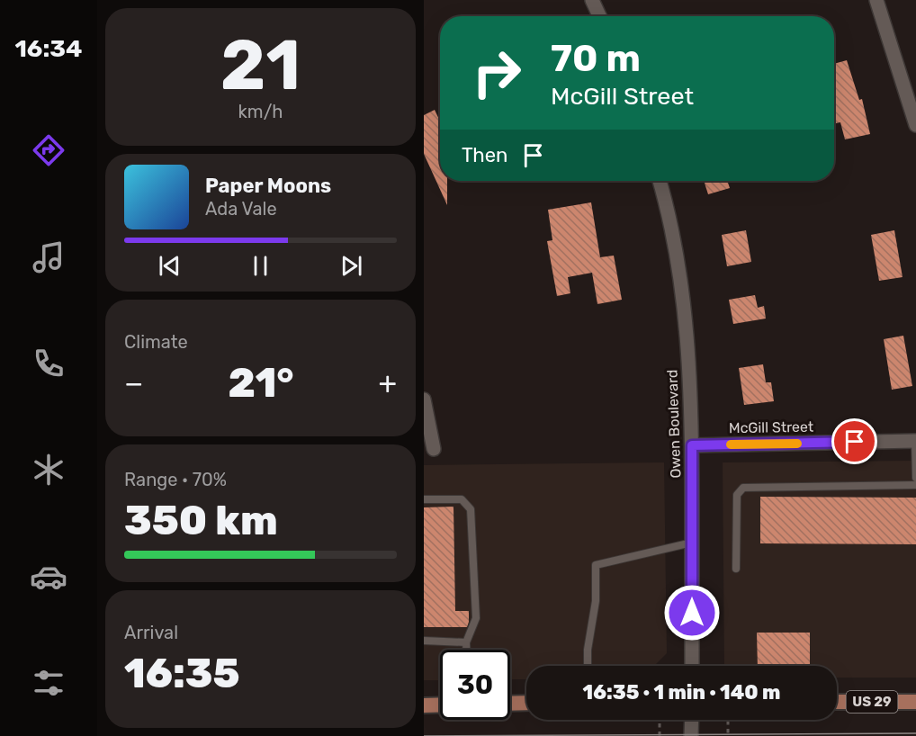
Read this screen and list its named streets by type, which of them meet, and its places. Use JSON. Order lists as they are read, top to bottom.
{
  "streets": {
    "main road": ["US 29"],
    "street": ["Owen Boulevard", "McGill Street"]
  },
  "crossings": [
    ["Owen Boulevard", "McGill Street"]
  ],
  "page": {
    "tabs": "16:34",
    "tile": [
      ["21", "km/h"],
      "Climate",
      ["Range · 70%", "350 km"],
      ["Arrival", "16:35"]
    ],
    "turn": ["70 m", "McGill Street"],
    "then": "Then",
    "song": ["Paper Moons", "Ada Vale"],
    "heat": ["−", "21°", "+"],
    "limit": "30",
    "trip": "16:35 · 1 min · 140 m"
  }
}
